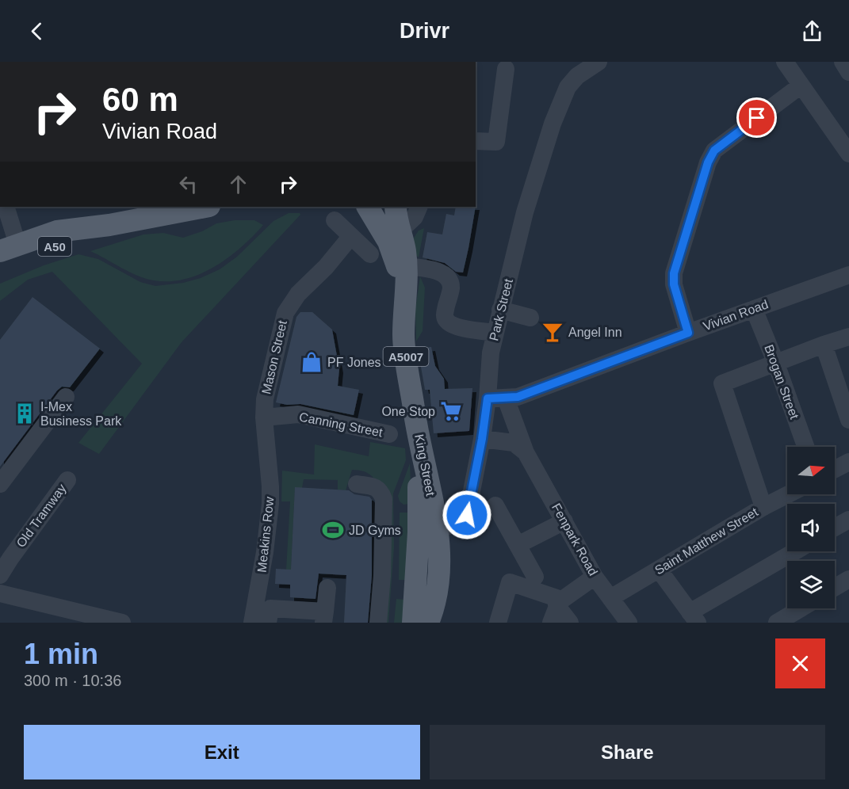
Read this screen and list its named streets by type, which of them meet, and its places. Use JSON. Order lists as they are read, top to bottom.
{
  "streets": {
    "main road": ["A50", "A5007", "King Street"],
    "street": [
      "Park Street",
      "Vivian Road",
      "Mason Street",
      "Brogan Street",
      "Canning Street",
      "Old Tramway",
      "Meakins Row",
      "Fenpark Road",
      "Saint Matthew Street"
    ]
  },
  "crossings": [
    ["Park Street", "Vivian Road"],
    ["Park Street", "King Street"],
    ["Vivian Road", "Brogan Street"],
    ["Vivian Road", "Fenpark Road"],
    ["Mason Street", "Canning Street"],
    ["Mason Street", "Meakins Row"],
    ["Canning Street", "Meakins Row"],
    ["Fenpark Road", "Saint Matthew Street"]
  ],
  "places": {
    "bar": ["Angel Inn"],
    "shop": ["PF Jones"],
    "supermarket": ["One Stop"],
    "building": ["I-Mex Business Park"],
    "sports": ["JD Gyms"]
  },
  "north": "right",
  "page": {
    "header": "Drivr",
    "turn": ["60 m", "Vivian Road"],
    "heading": ["1 min", "300 m · 10:36"],
    "buttons": ["Exit", "Share"]
  }
}
